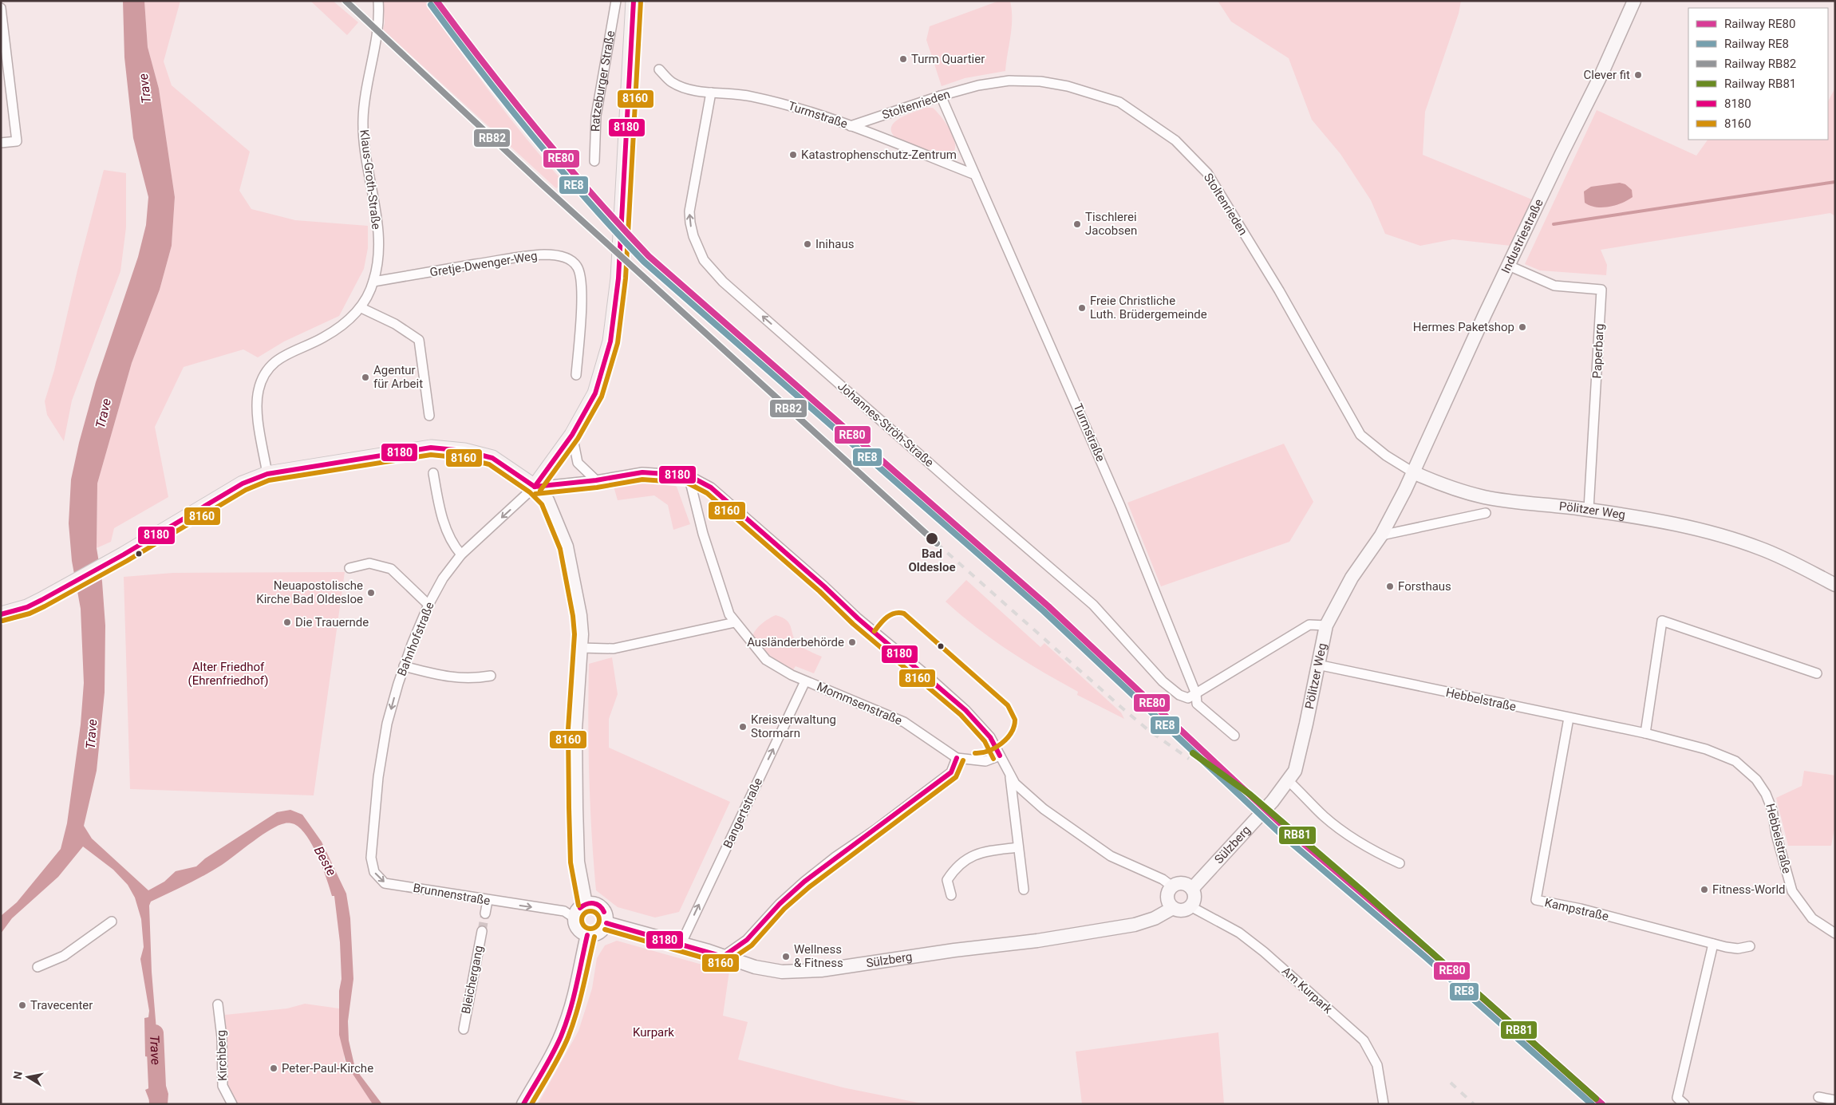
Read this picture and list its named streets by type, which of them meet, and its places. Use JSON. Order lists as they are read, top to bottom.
{
  "streets": {
    "main road": ["Ratzeburger Straße"],
    "street": [
      "Stoltenrieden",
      "Turmstraße",
      "Klaus-Groth-Straße",
      "Industriestraße",
      "Gretje-Dwenger-Weg",
      "Paperbarg",
      "Johannes-Ströh-Straße",
      "Pölitzer Weg",
      "Bahnhofstraße",
      "Hebbelstraße",
      "Mommsenstraße",
      "Bangertstraße",
      "Sülzberg",
      "Brunnenstraße",
      "Kampstraße",
      "Bleichergang",
      "Am Kurpark",
      "Kirchberg"
    ]
  },
  "crossings": [
    ["Ratzeburger Straße", "Bahnhofstraße"],
    ["Stoltenrieden", "Turmstraße"],
    ["Stoltenrieden", "Industriestraße"],
    ["Stoltenrieden", "Pölitzer Weg"],
    ["Turmstraße", "Johannes-Ströh-Straße"],
    ["Klaus-Groth-Straße", "Gretje-Dwenger-Weg"],
    ["Industriestraße", "Paperbarg"],
    ["Industriestraße", "Pölitzer Weg"],
    ["Paperbarg", "Pölitzer Weg"],
    ["Pölitzer Weg", "Hebbelstraße"],
    ["Pölitzer Weg", "Sülzberg"],
    ["Bahnhofstraße", "Brunnenstraße"],
    ["Hebbelstraße", "Kampstraße"],
    ["Mommsenstraße", "Bangertstraße"],
    ["Bangertstraße", "Sülzberg"],
    ["Sülzberg", "Brunnenstraße"],
    ["Sülzberg", "Am Kurpark"]
  ],
  "one_way": ["Johannes-Ströh-Straße", "Bahnhofstraße", "Brunnenstraße"],
  "water": ["Trave", "Beste"],
  "parks": ["Alter Friedhof (Ehrenfriedhof)", "Kurpark"],
  "places": [
    "Turm Quartier",
    "Clever fit",
    "Katastrophenschutz-Zentrum",
    "Tischlerei Jacobsen",
    "Inihaus",
    "Freie Christliche Luth. Brüdergemeinde",
    "Hermes Paketshop",
    "Agentur für Arbeit",
    "Bad Oldesloe",
    "Forsthaus",
    "Neuapostolische Kirche Bad Oldesloe",
    "Die Trauernde",
    "Ausländerbehörde",
    "Kreisverwaltung Stormarn",
    "Fitness-World",
    "Wellness & Fitness",
    "Travecenter",
    "Peter-Paul-Kirche"
  ],
  "lines": [
    "rail line RE80",
    "rail line RB82",
    "transit line 8180",
    "transit line 8160",
    "rail line RE8",
    "rail line RB81"
  ],
  "legend": [
    "Railway RE80",
    "Railway RE8",
    "Railway RB82",
    "Railway RB81",
    "8180",
    "8160"
  ],
  "north": "left"
}
